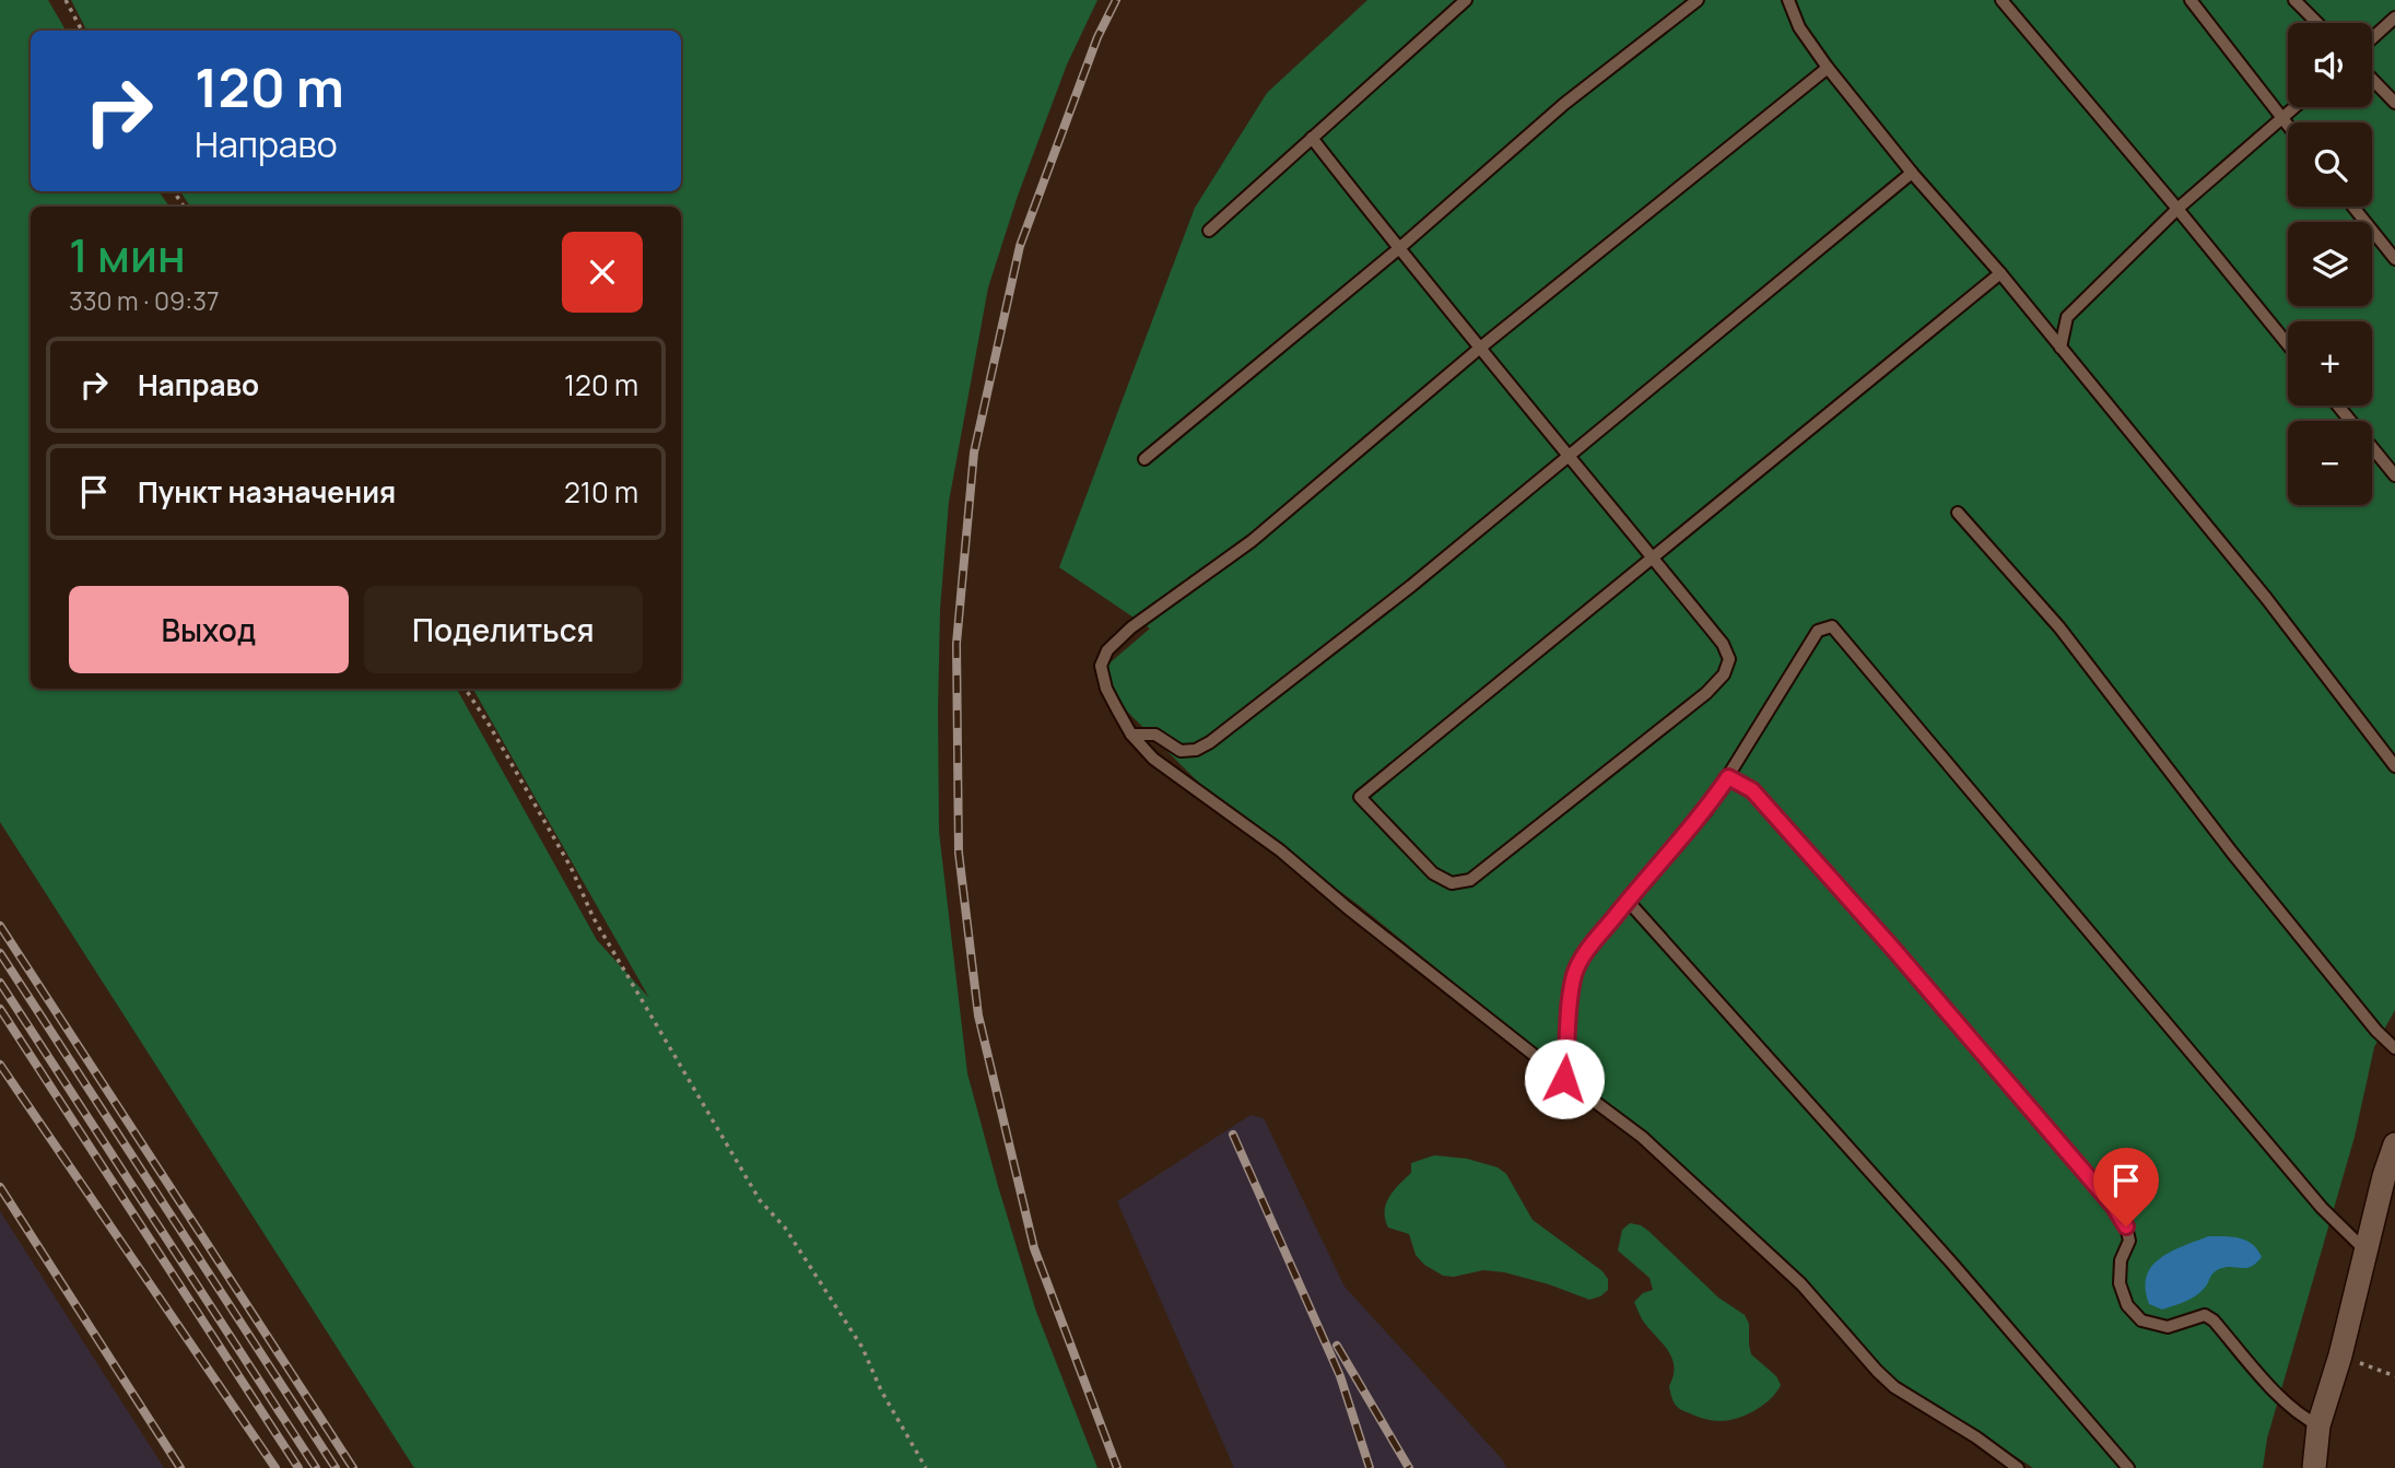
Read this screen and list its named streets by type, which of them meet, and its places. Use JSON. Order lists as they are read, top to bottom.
{
  "page": {
    "map_buttons": ["+", "−"],
    "turn": ["120 m", "Направо"],
    "heading": ["1 мин", "330 m · 09:37"],
    "list": [
      {
        "name": "Направо",
        "value": "120 m"
      },
      {
        "name": "Пункт назначения",
        "value": "210 m"
      }
    ],
    "buttons": ["Выход", "Поделиться"]
  }
}
